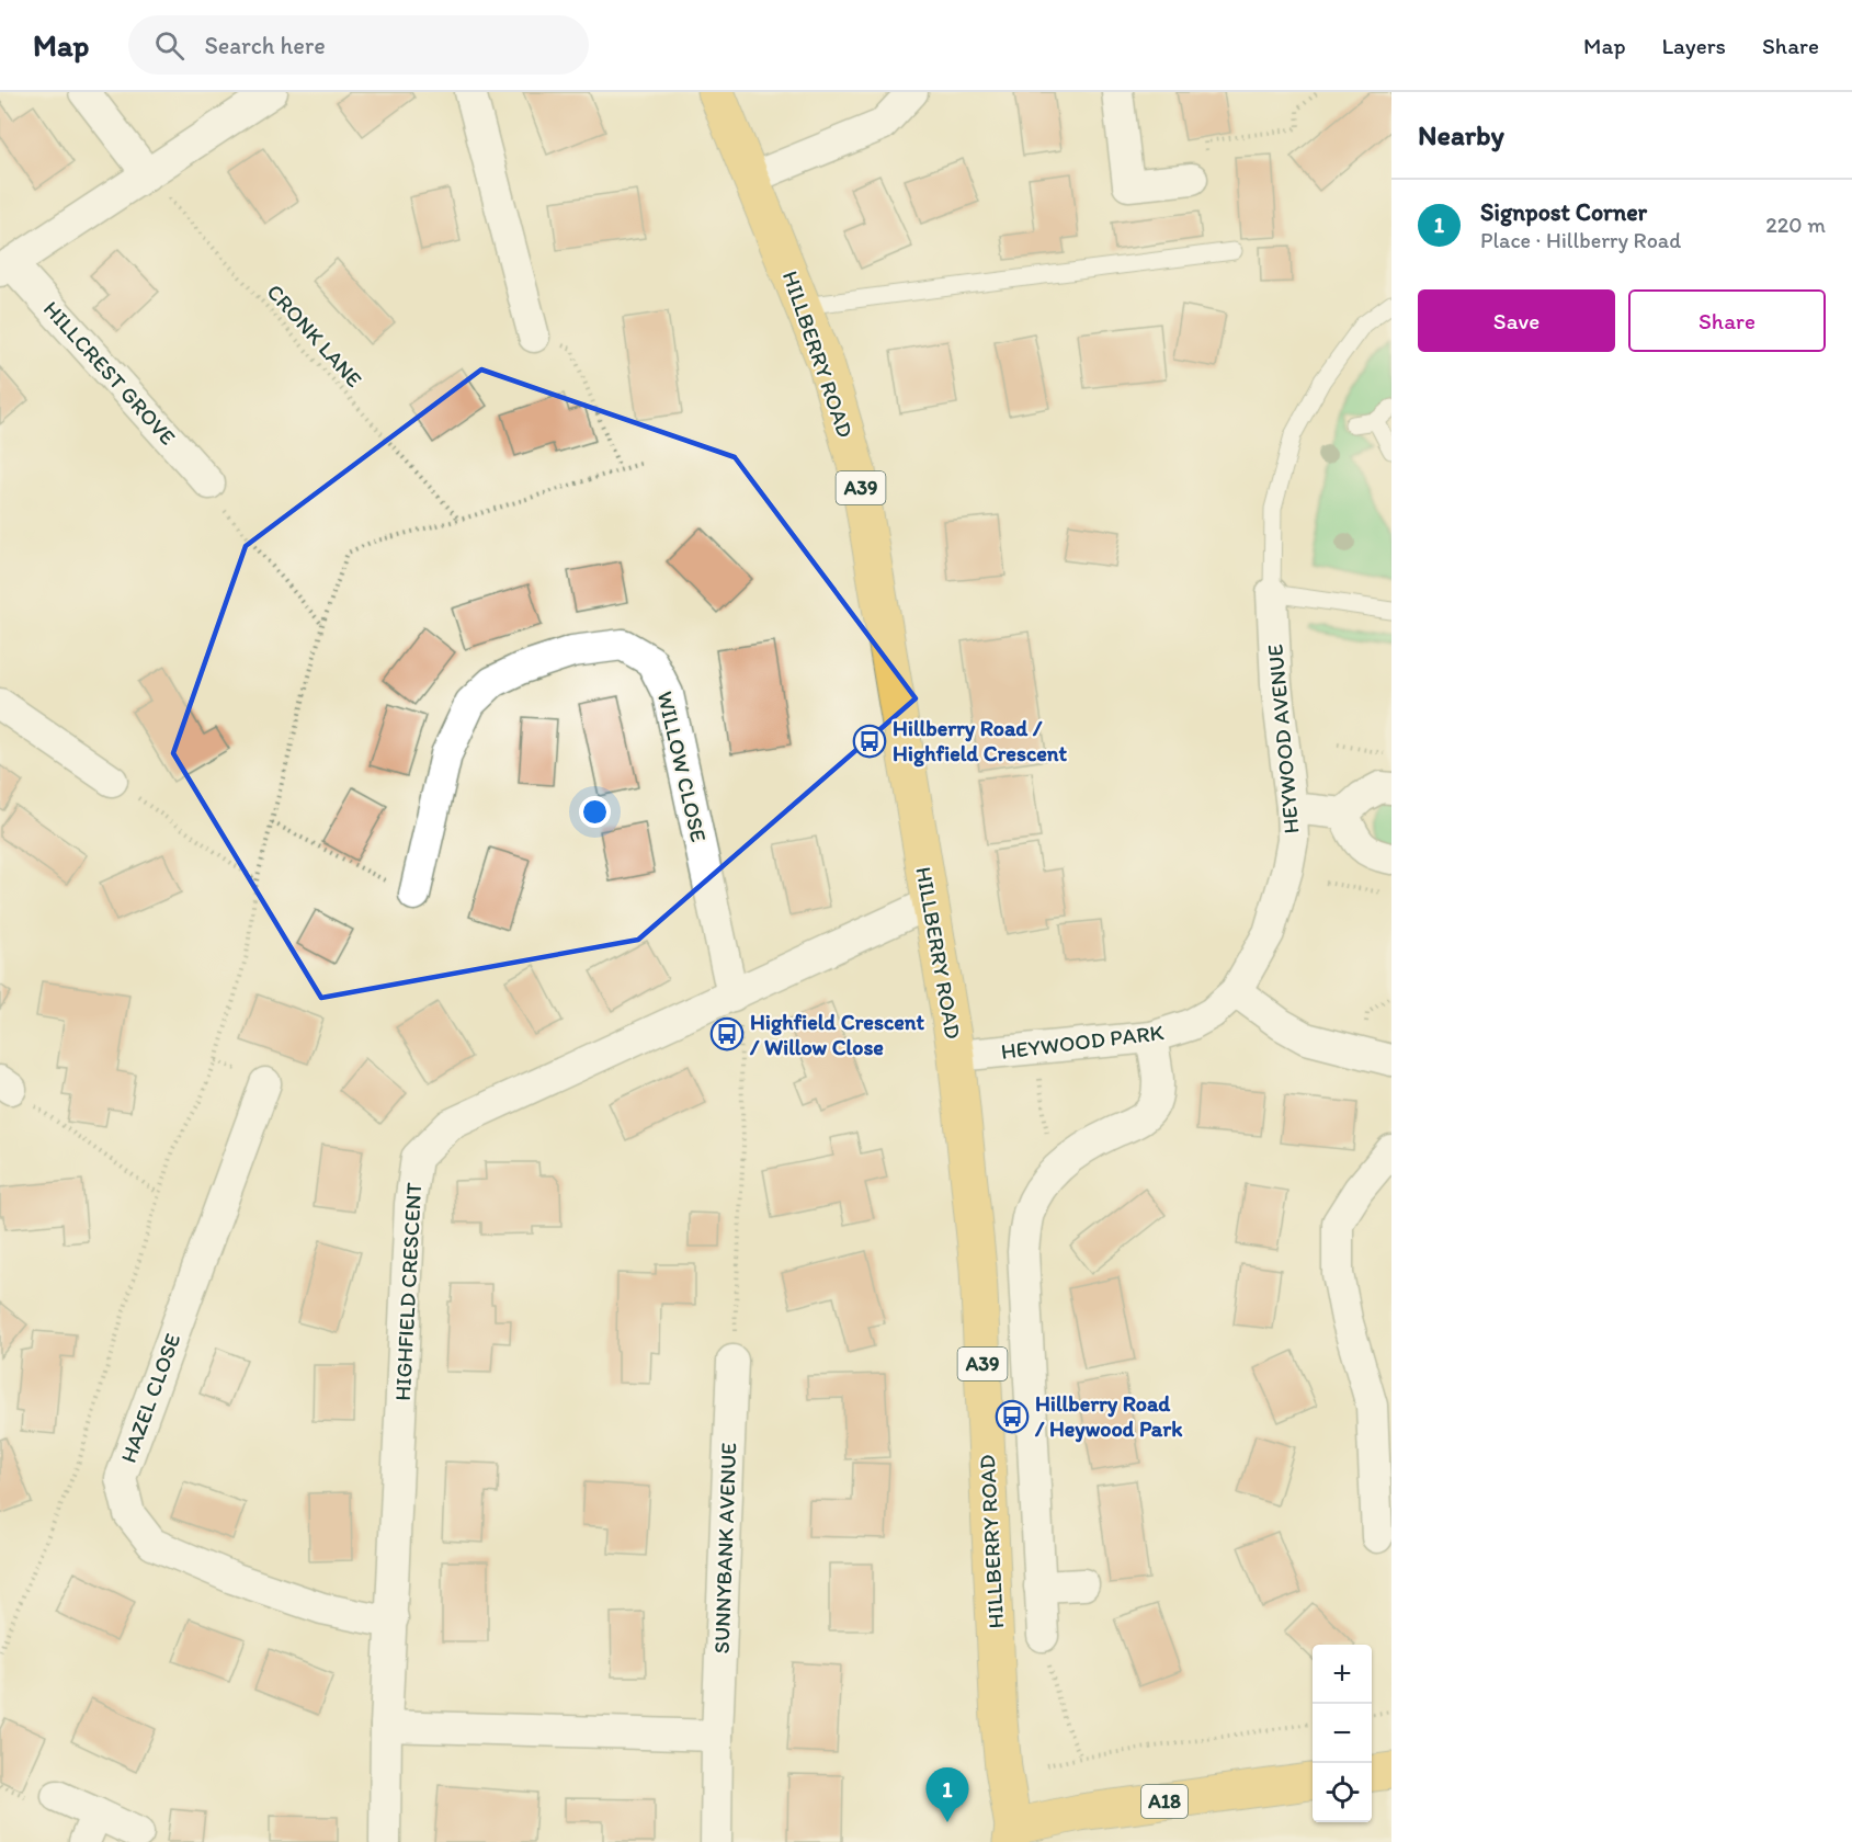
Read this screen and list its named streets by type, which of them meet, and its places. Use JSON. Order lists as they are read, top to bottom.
{
  "streets": {
    "highway": ["HILLBERRY ROAD", "A39", "A18"],
    "street": [
      "HILLCREST GROVE",
      "HEYWOOD AVENUE",
      "WILLOW CLOSE",
      "HEYWOOD PARK",
      "HIGHFIELD CRESCENT",
      "HAZEL CLOSE",
      "SUNNYBANK AVENUE"
    ],
    "path": ["CRONK LANE"]
  },
  "crossings": [
    ["CRONK LANE", "HILLCREST GROVE"],
    ["HILLBERRY ROAD", "HEYWOOD PARK"],
    ["HILLBERRY ROAD", "HIGHFIELD CRESCENT"],
    ["HILLBERRY ROAD", "A18"],
    ["HEYWOOD AVENUE", "HEYWOOD PARK"],
    ["WILLOW CLOSE", "HIGHFIELD CRESCENT"],
    ["HIGHFIELD CRESCENT", "HAZEL CLOSE"]
  ],
  "places": {
    "bus stop": ["Hillberry Road / Highfield Crescent", "Highfield Crescent / Willow Close", "Hillberry Road / Heywood Park"]
  },
  "page": {
    "header": "Map",
    "search": "Search here",
    "nav": ["Map", "Layers", "Share"],
    "heading": "Nearby",
    "list": [
      {
        "mark": "1",
        "name": "Signpost Corner",
        "note": "Place · Hillberry Road",
        "value": "220 m"
      }
    ],
    "buttons": ["Save", "Share"],
    "map_buttons": ["+", "−"],
    "pins": "1"
  }
}
